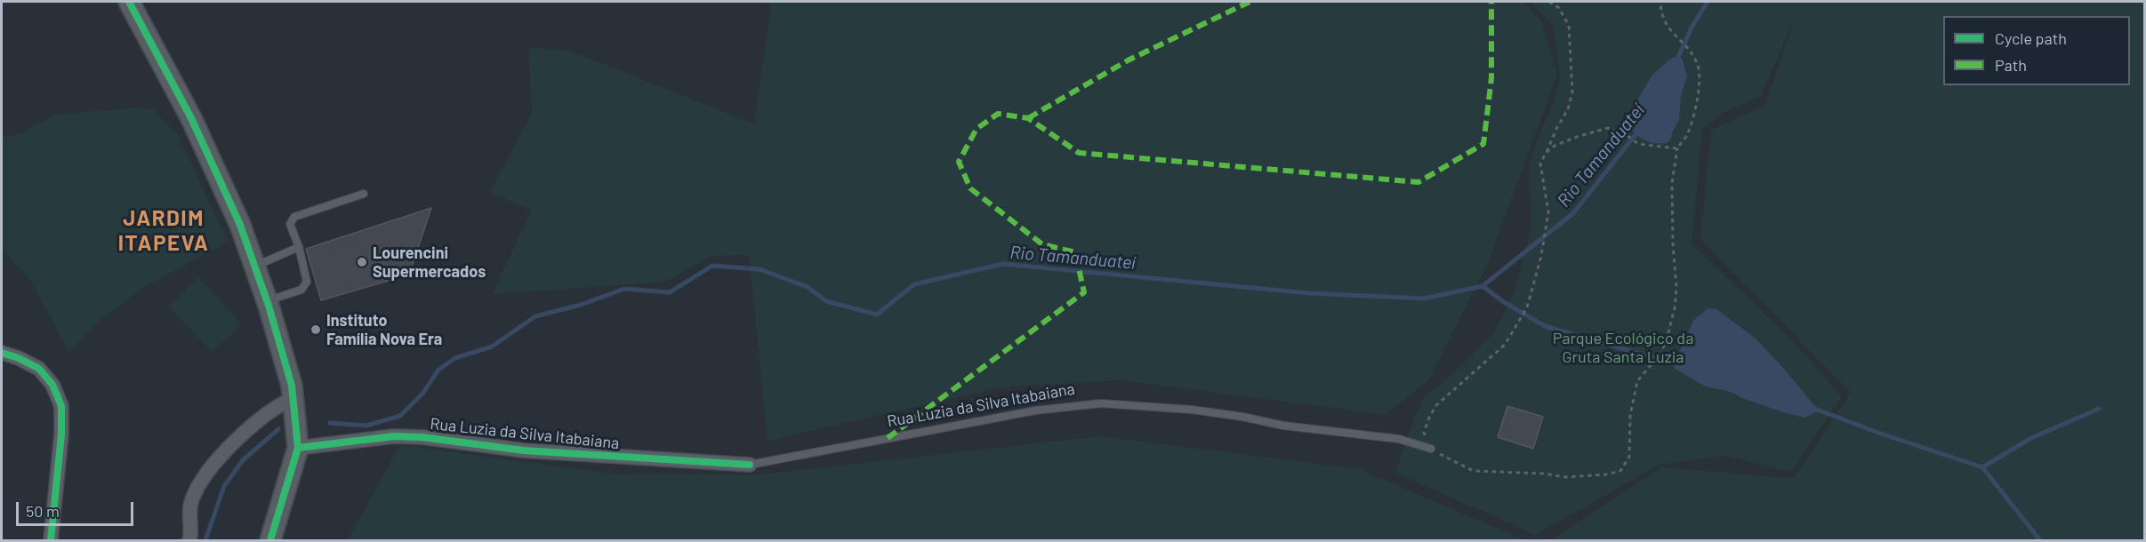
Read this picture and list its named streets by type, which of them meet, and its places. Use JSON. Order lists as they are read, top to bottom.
{
  "streets": {
    "street": ["Rua Luzia da Silva Itabaiana"]
  },
  "districts": ["JARDIM ITAPEVA"],
  "water": ["Rio Tamanduateí"],
  "parks": ["Parque Ecológico da Gruta Santa Luzia"],
  "places": ["Lourencini Supermercados", "Instituto Família Nova Era"],
  "legend": ["Cycle path", "Path"],
  "scale_bar": "50 m"
}
